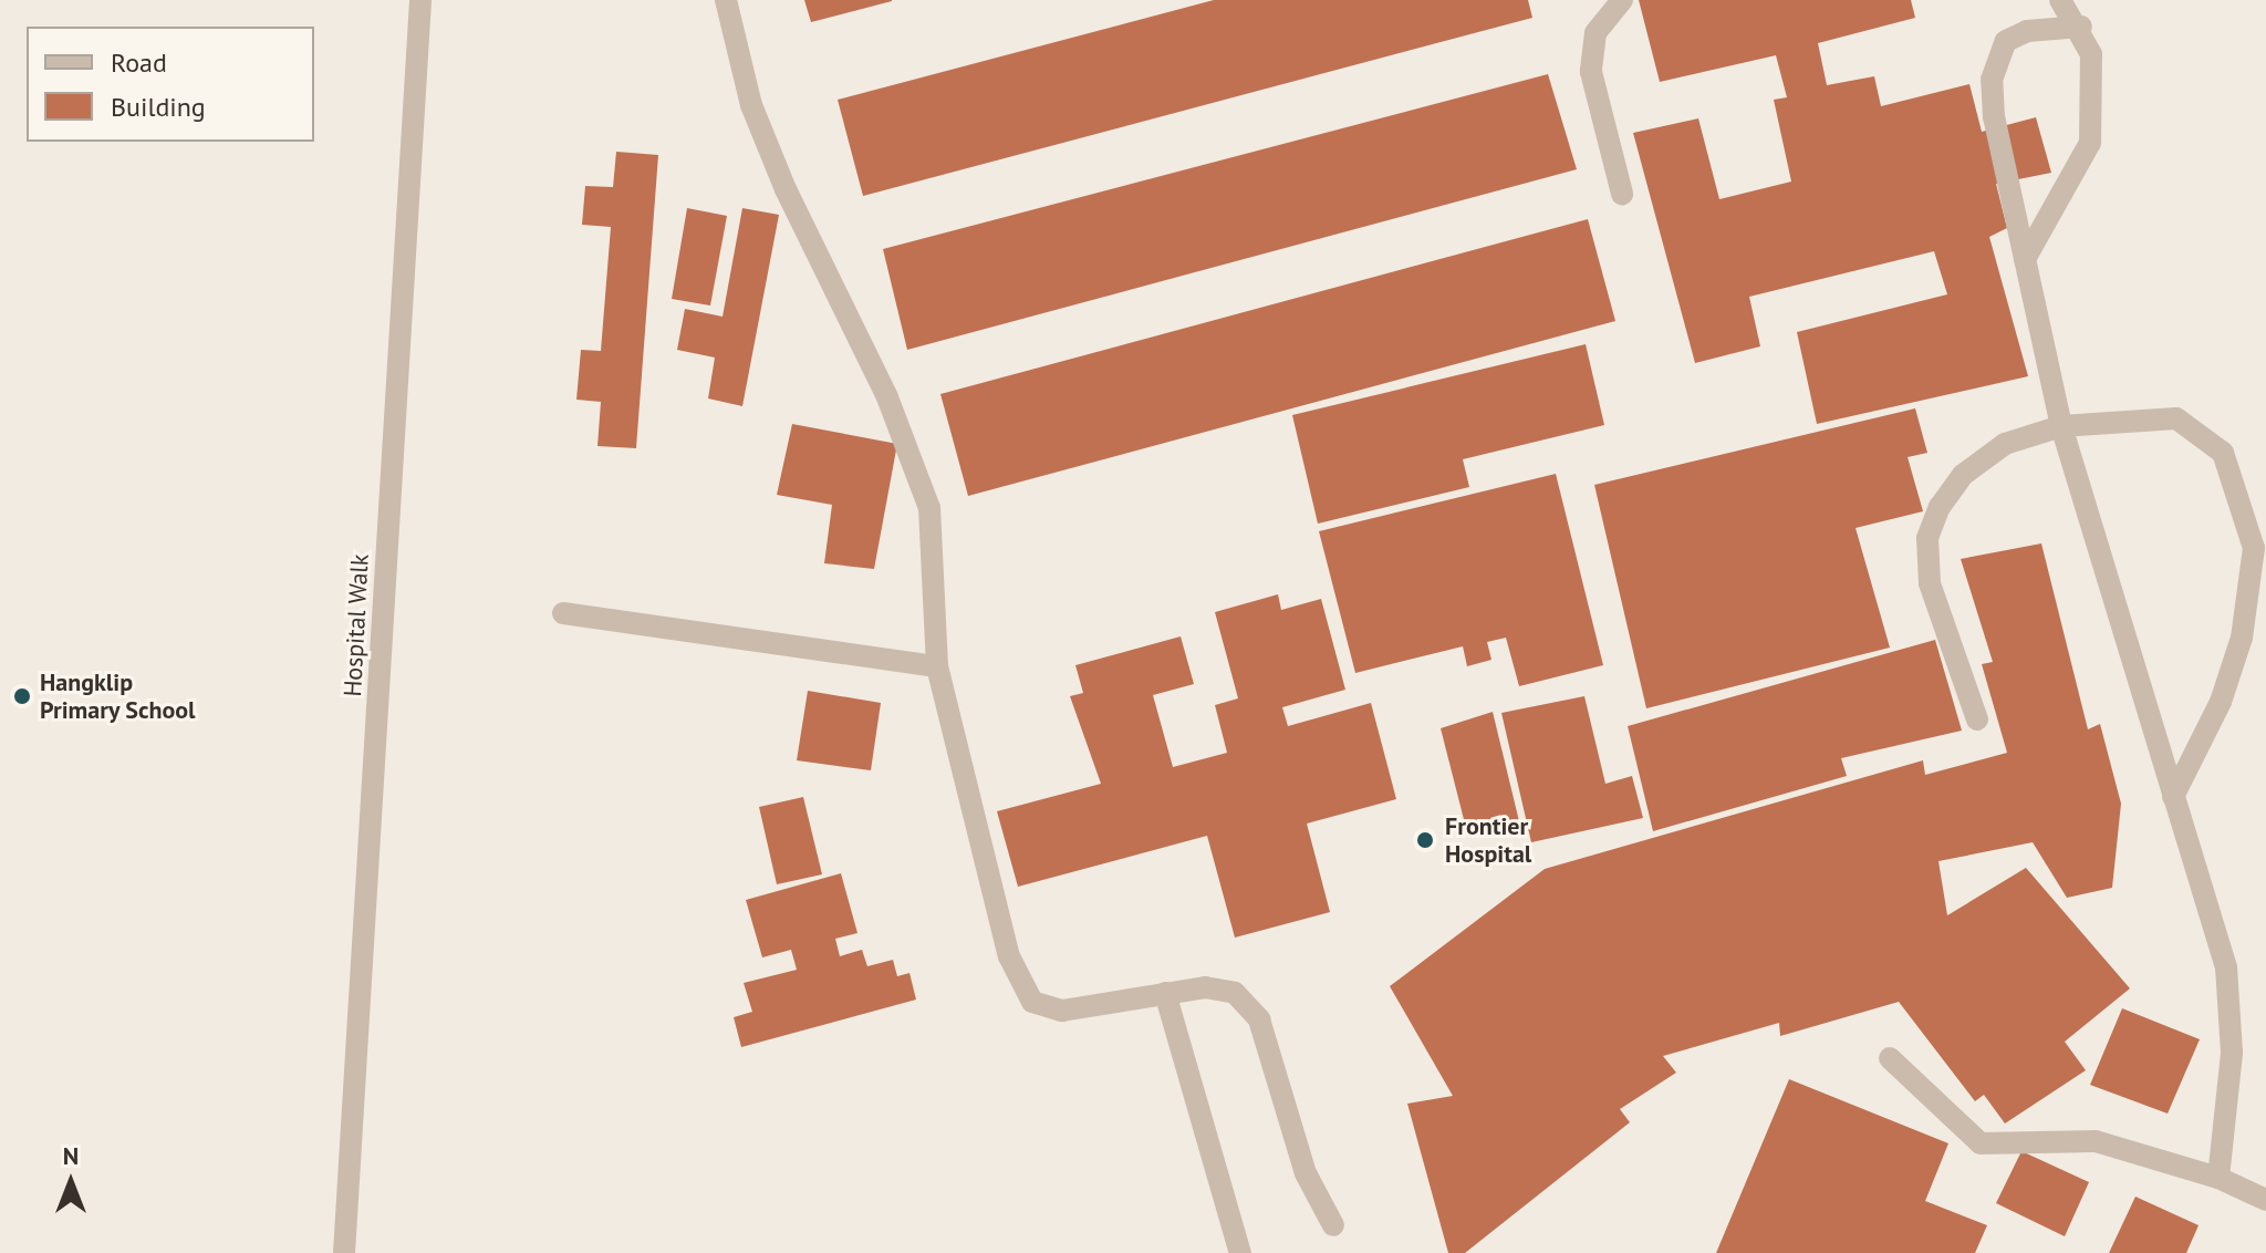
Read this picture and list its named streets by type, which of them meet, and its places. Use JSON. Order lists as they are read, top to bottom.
{
  "streets": {
    "street": ["Hospital Walk"]
  },
  "places": ["Hangklip Primary School", "Frontier Hospital"],
  "legend": ["Road", "Building"],
  "north": "top"
}
